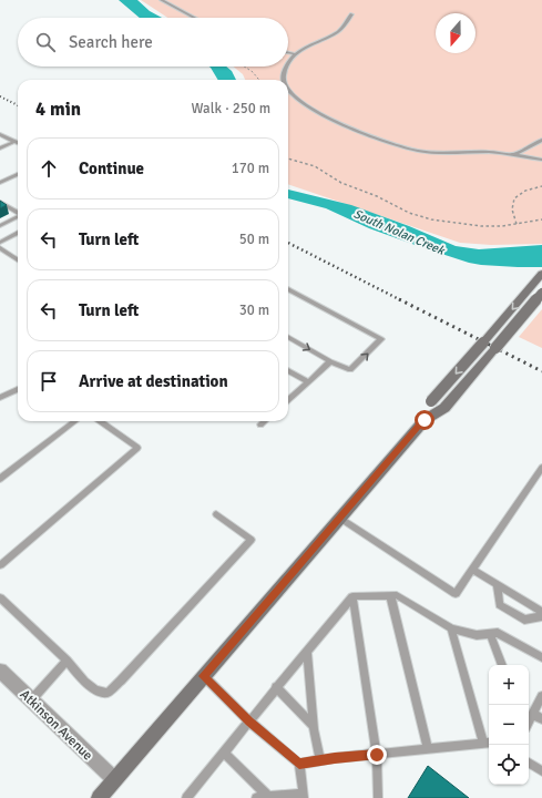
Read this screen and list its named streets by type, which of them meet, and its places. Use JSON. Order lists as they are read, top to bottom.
{
  "streets": {
    "street": ["Atkinson Avenue"]
  },
  "water": ["South Nolan Creek"],
  "north": "bottom",
  "page": {
    "search": "Search here",
    "heading": ["4 min", "Walk · 250 m"],
    "list": [
      ["Continue", "170 m"],
      ["Turn left", "50 m"],
      ["Turn left", "30 m"],
      "Arrive at destination"
    ],
    "map_buttons": ["+", "−"]
  }
}
